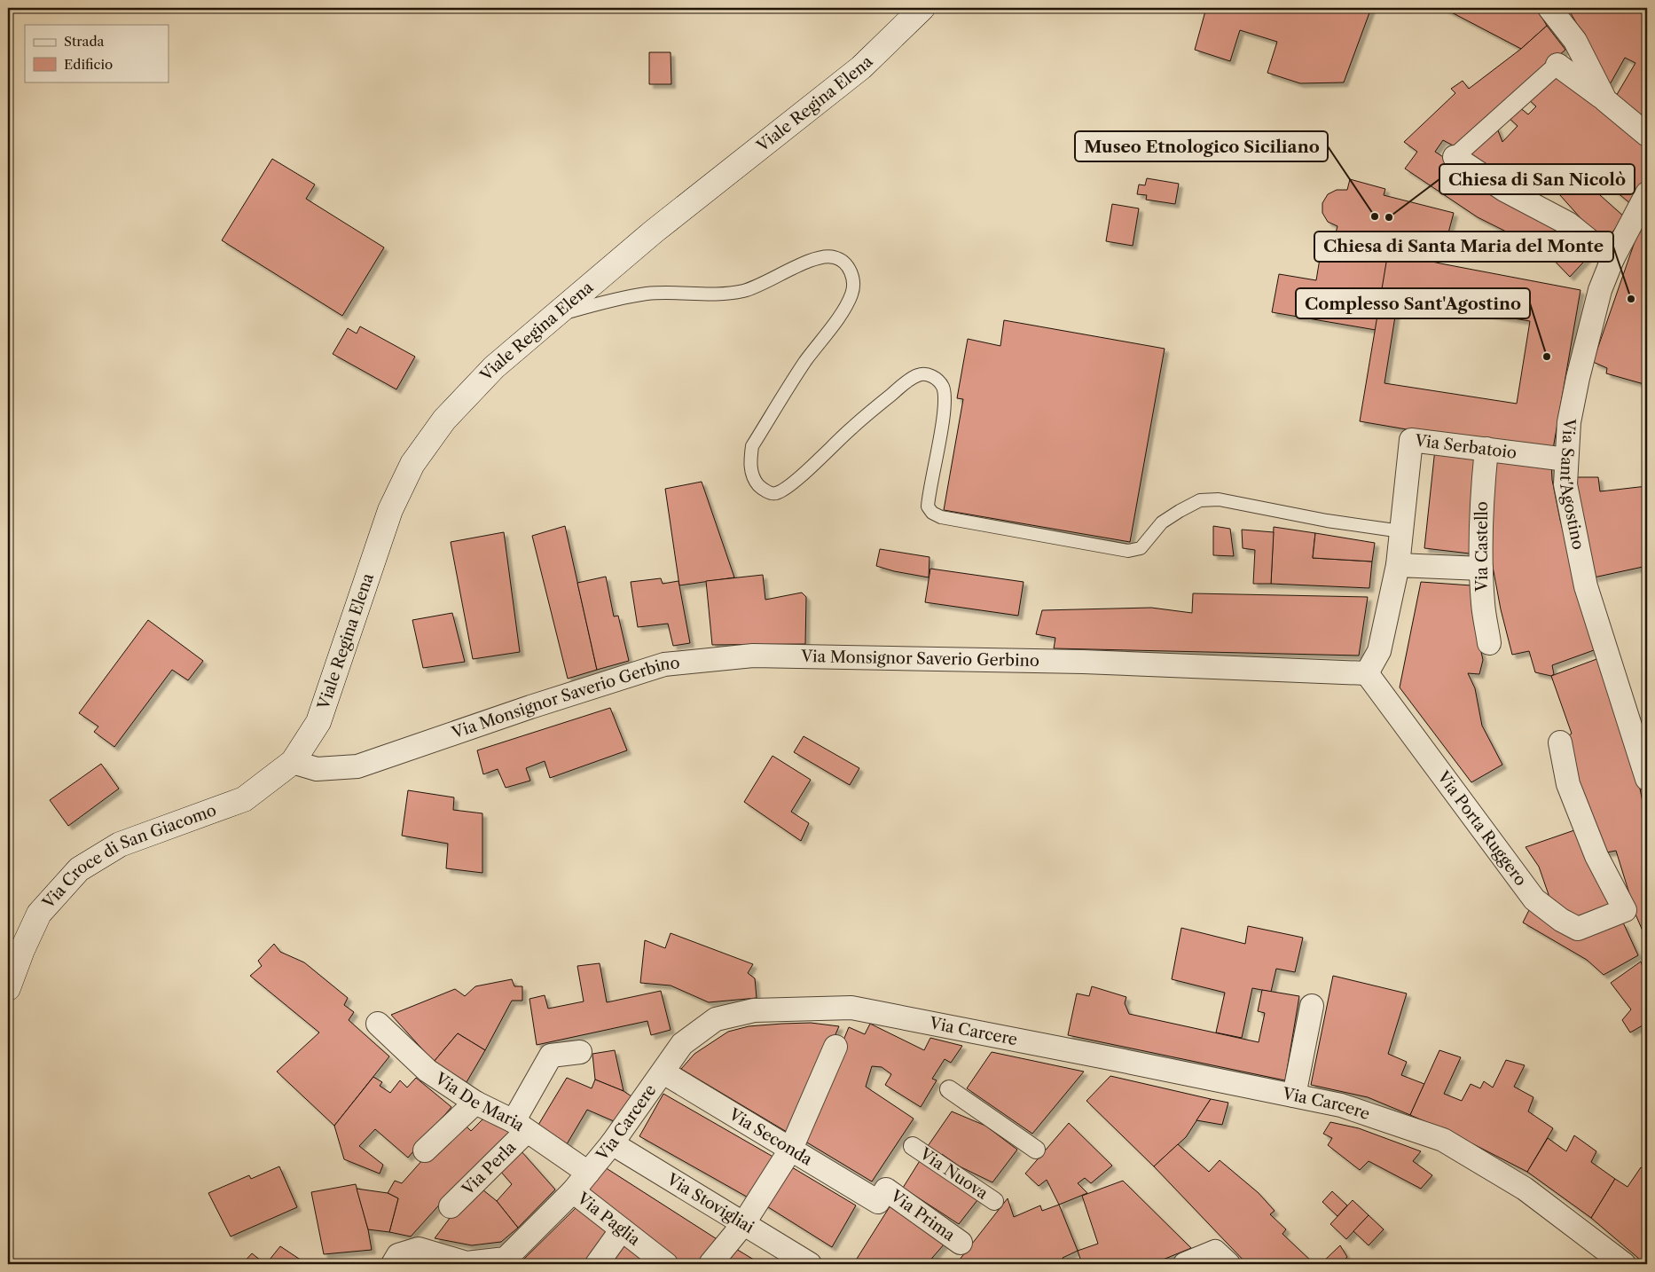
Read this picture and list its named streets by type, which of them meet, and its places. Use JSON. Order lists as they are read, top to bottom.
{
  "streets": {
    "main road": ["Viale Regina Elena", "Via Croce di San Giacomo"],
    "street": [
      "Via Serbatoio",
      "Via Sant'Agostino",
      "Via Castello",
      "Via Monsignor Saverio Gerbino",
      "Via Porta Ruggero",
      "Via Carcere",
      "Via De Maria",
      "Via Seconda",
      "Via Perla",
      "Via Nuova",
      "Via Stovigliai",
      "Via Prima",
      "Via Paglia"
    ]
  },
  "crossings": [
    ["Viale Regina Elena", "Via Monsignor Saverio Gerbino"],
    ["Viale Regina Elena", "Via Croce di San Giacomo"],
    ["Via Serbatoio", "Via Sant'Agostino"],
    ["Via Serbatoio", "Via Castello"],
    ["Via Monsignor Saverio Gerbino", "Via Porta Ruggero"],
    ["Via Monsignor Saverio Gerbino", "Via Croce di San Giacomo"],
    ["Via Carcere", "Via De Maria"],
    ["Via Carcere", "Via Seconda"],
    ["Via Carcere", "Via Stovigliai"],
    ["Via Carcere", "Via Paglia"],
    ["Via De Maria", "Via Perla"],
    ["Via Seconda", "Via Prima"]
  ],
  "places": [
    "Museo Etnologico Siciliano",
    "Chiesa di San Nicolò",
    "Chiesa di Santa Maria del Monte",
    "Complesso Sant'Agostino"
  ],
  "legend": ["Strada", "Edificio"]
}
